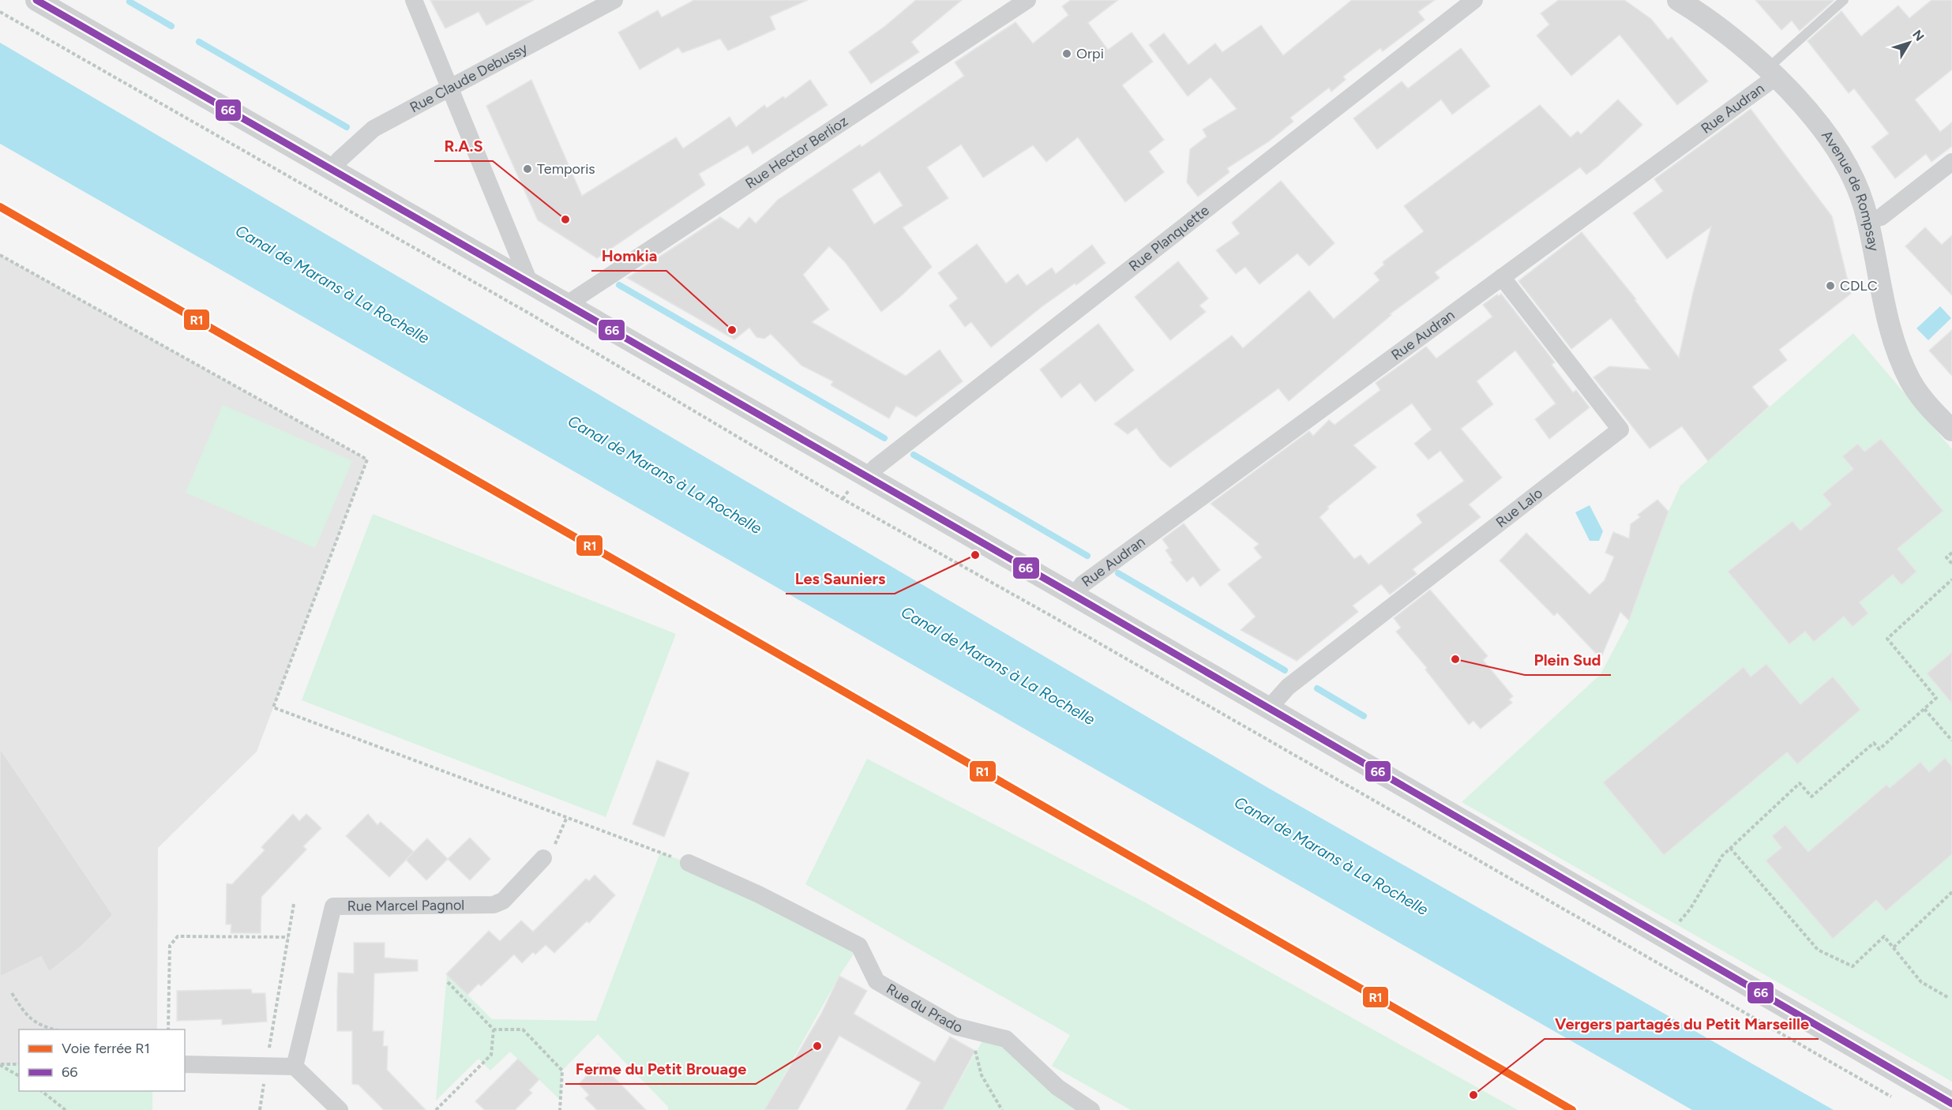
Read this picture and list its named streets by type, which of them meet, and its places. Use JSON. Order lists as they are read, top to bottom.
{
  "streets": {
    "street": [
      "Rue Claude Debussy",
      "Rue Audran",
      "Rue Hector Berlioz",
      "Avenue de Rompsay",
      "Rue Planquette",
      "Rue Lalo",
      "Rue Marcel Pagnol",
      "Rue du Prado"
    ]
  },
  "crossings": [
    ["Rue Audran", "Avenue de Rompsay"],
    ["Rue Audran", "Rue Lalo"]
  ],
  "water": ["Canal de Marans à La Rochelle"],
  "places": [
    "Orpi",
    "Temporis",
    "R.A.S",
    "CDLC",
    "Homkia",
    "Les Sauniers",
    "Plein Sud",
    "Ferme du Petit Brouage",
    "Vergers partagés du Petit Marseille"
  ],
  "lines": ["transit line 66", "rail line R1"],
  "legend": ["Voie ferrée R1", "66"],
  "north": "top right"
}
